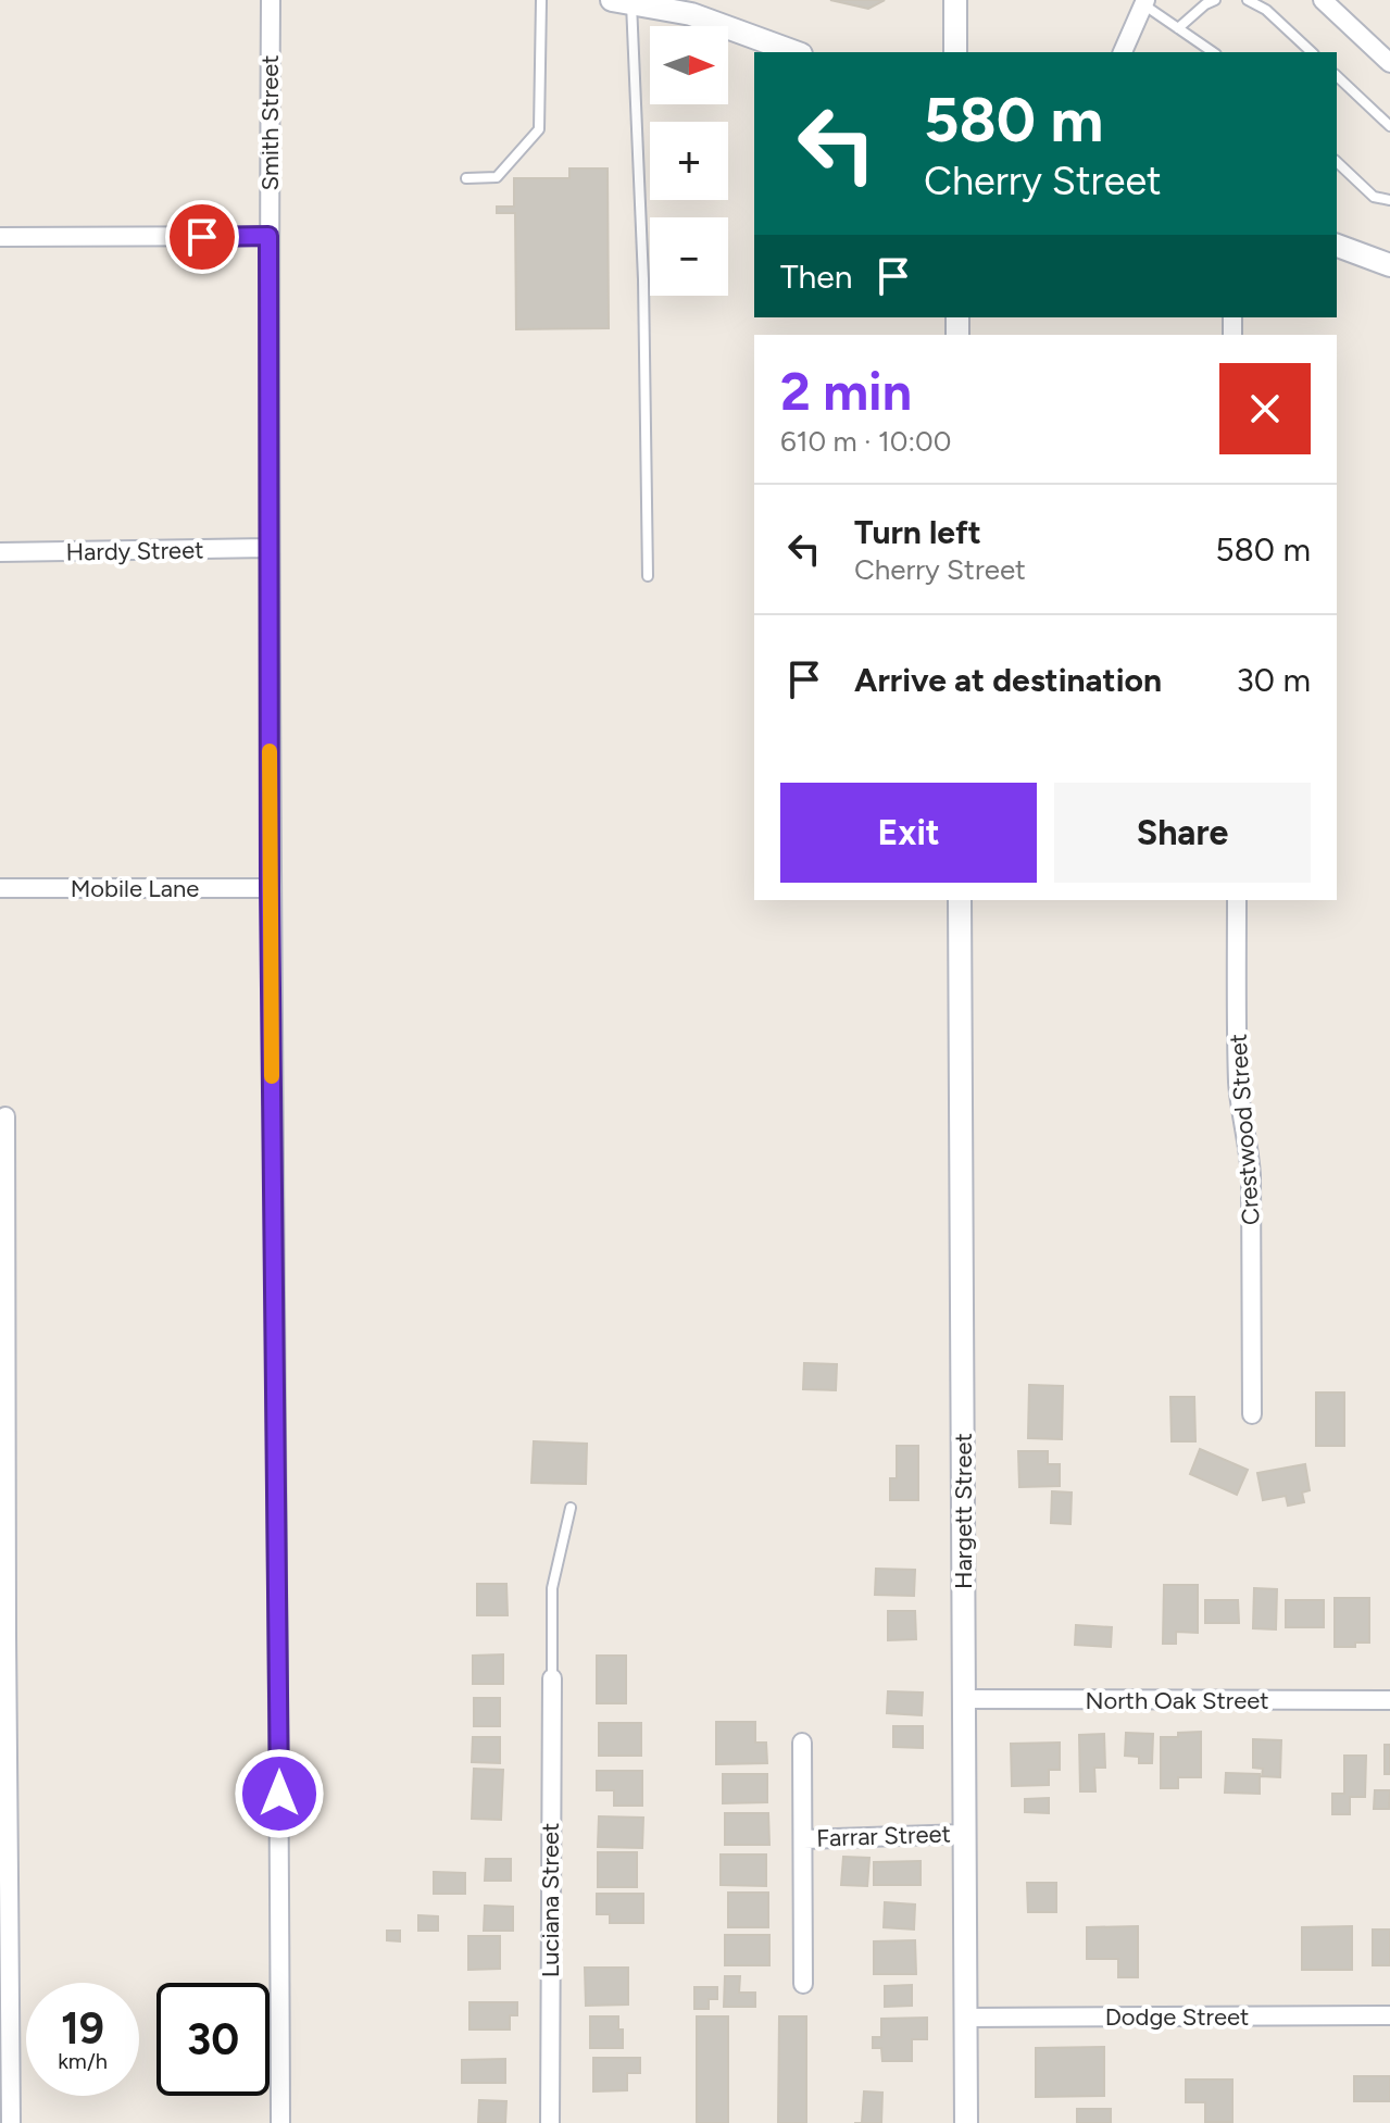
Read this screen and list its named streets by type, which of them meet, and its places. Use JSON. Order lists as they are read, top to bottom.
{
  "streets": {
    "street": [
      "Smith Street",
      "Hardy Street",
      "Mobile Lane",
      "Crestwood Street",
      "Hargett Street",
      "North Oak Street",
      "Farrar Street",
      "Luciana Street",
      "Dodge Street"
    ]
  },
  "crossings": [
    ["Smith Street", "Hardy Street"],
    ["Smith Street", "Mobile Lane"],
    ["Hargett Street", "North Oak Street"],
    ["Hargett Street", "Farrar Street"],
    ["Hargett Street", "Dodge Street"]
  ],
  "north": "right",
  "page": {
    "map_buttons": ["+", "−"],
    "turn": ["580 m", "Cherry Street"],
    "then": "Then",
    "heading": ["2 min", "610 m · 10:00"],
    "list": [
      {
        "name": "Turn left",
        "note": "Cherry Street",
        "value": "580 m"
      },
      {
        "name": "Arrive at destination",
        "value": "30 m"
      }
    ],
    "buttons": ["Exit", "Share"],
    "speed": "19 km/h",
    "limit": "30"
  }
}
